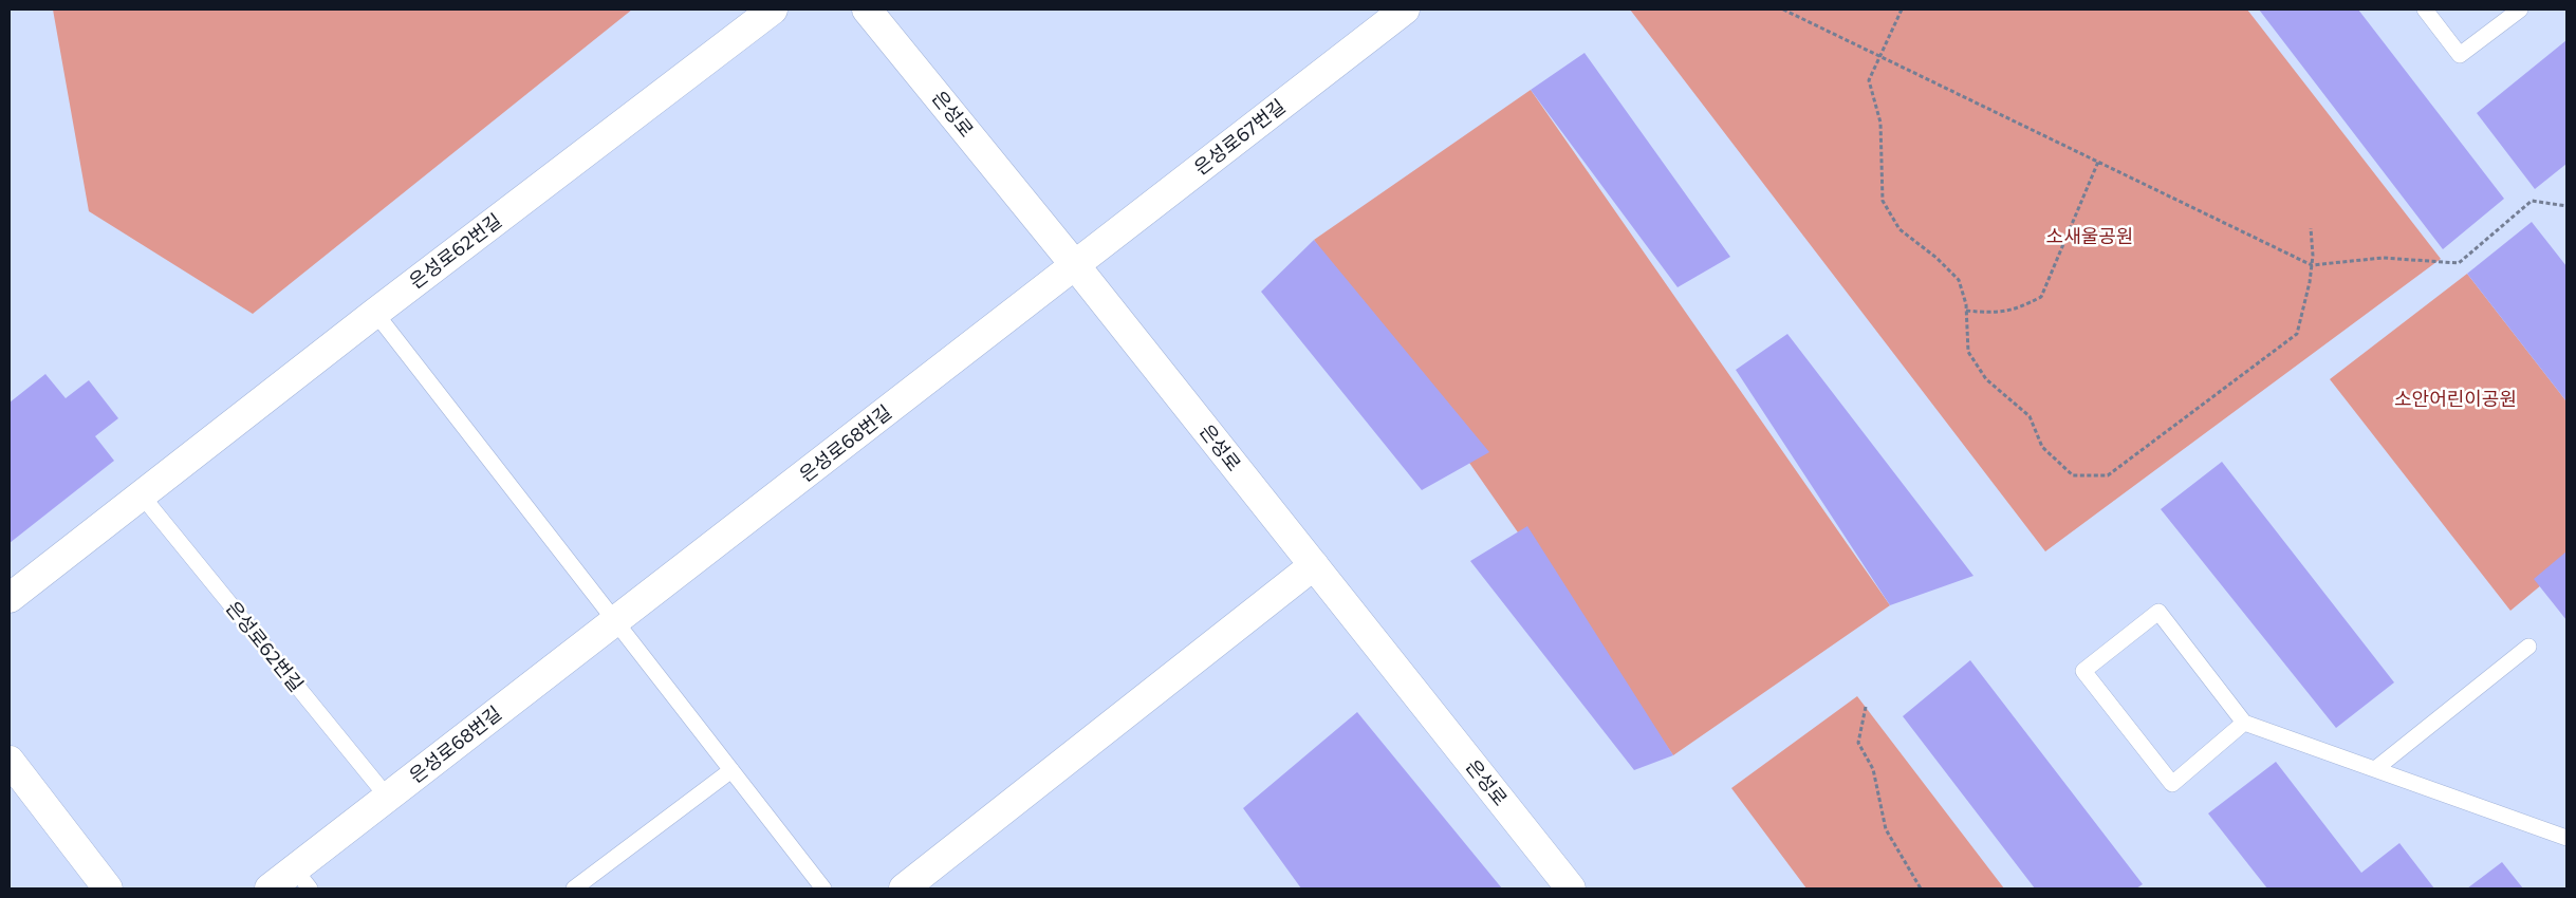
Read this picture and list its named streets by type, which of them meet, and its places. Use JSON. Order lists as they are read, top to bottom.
{
  "streets": {
    "street": [
      "은성로",
      "은성로67번길",
      "은성로62번길",
      "은성로68번길"
    ]
  },
  "crossings": [
    ["은성로", "은성로67번길"],
    ["은성로", "은성로68번길"],
    ["은성로67번길", "은성로68번길"],
    ["은성로62번길", "은성로68번길"]
  ],
  "parks": ["소새울공원", "소안어린이공원"]
}
